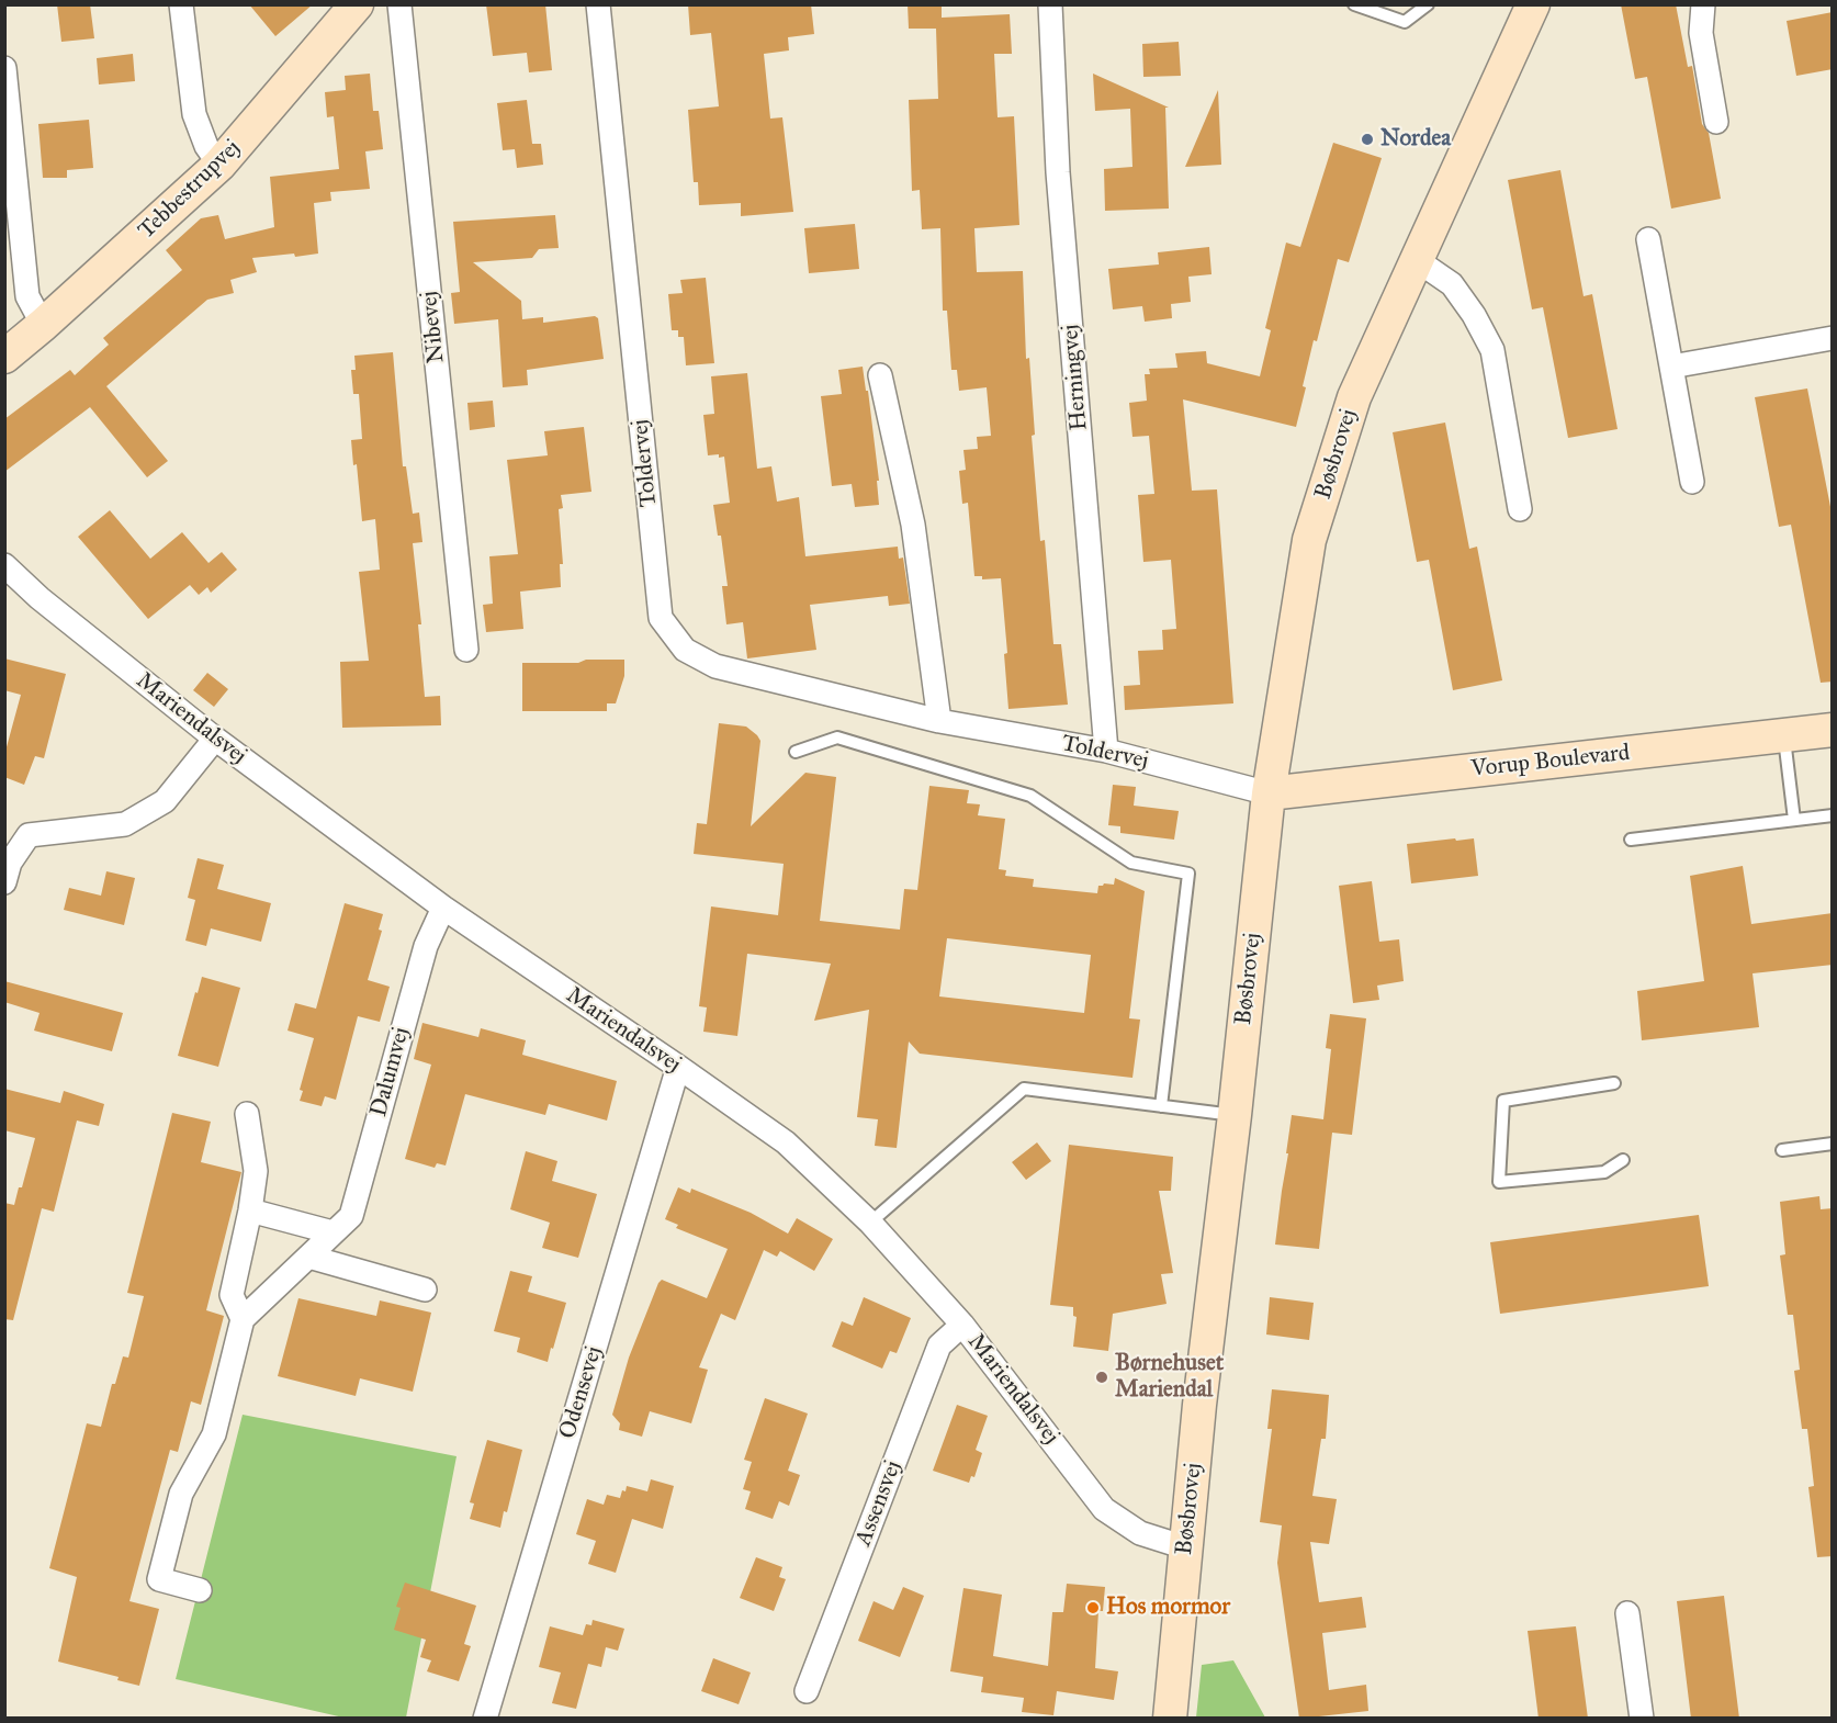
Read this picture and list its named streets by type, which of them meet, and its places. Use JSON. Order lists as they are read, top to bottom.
{
  "streets": {
    "street": [
      "Tebbestrupvej",
      "Nibevej",
      "Herningvej",
      "Bøsbrovej",
      "Toldervej",
      "Mariendalsvej",
      "Vorup Boulevard",
      "Dalumvej",
      "Odensevej",
      "Assensvej"
    ]
  },
  "crossings": [
    ["Herningvej", "Toldervej"],
    ["Bøsbrovej", "Toldervej"],
    ["Bøsbrovej", "Mariendalsvej"],
    ["Bøsbrovej", "Vorup Boulevard"],
    ["Toldervej", "Vorup Boulevard"],
    ["Mariendalsvej", "Dalumvej"],
    ["Mariendalsvej", "Odensevej"],
    ["Mariendalsvej", "Assensvej"]
  ],
  "places": ["Nordea", "Børnehuset Mariendal", "Hos mormor"]
}
